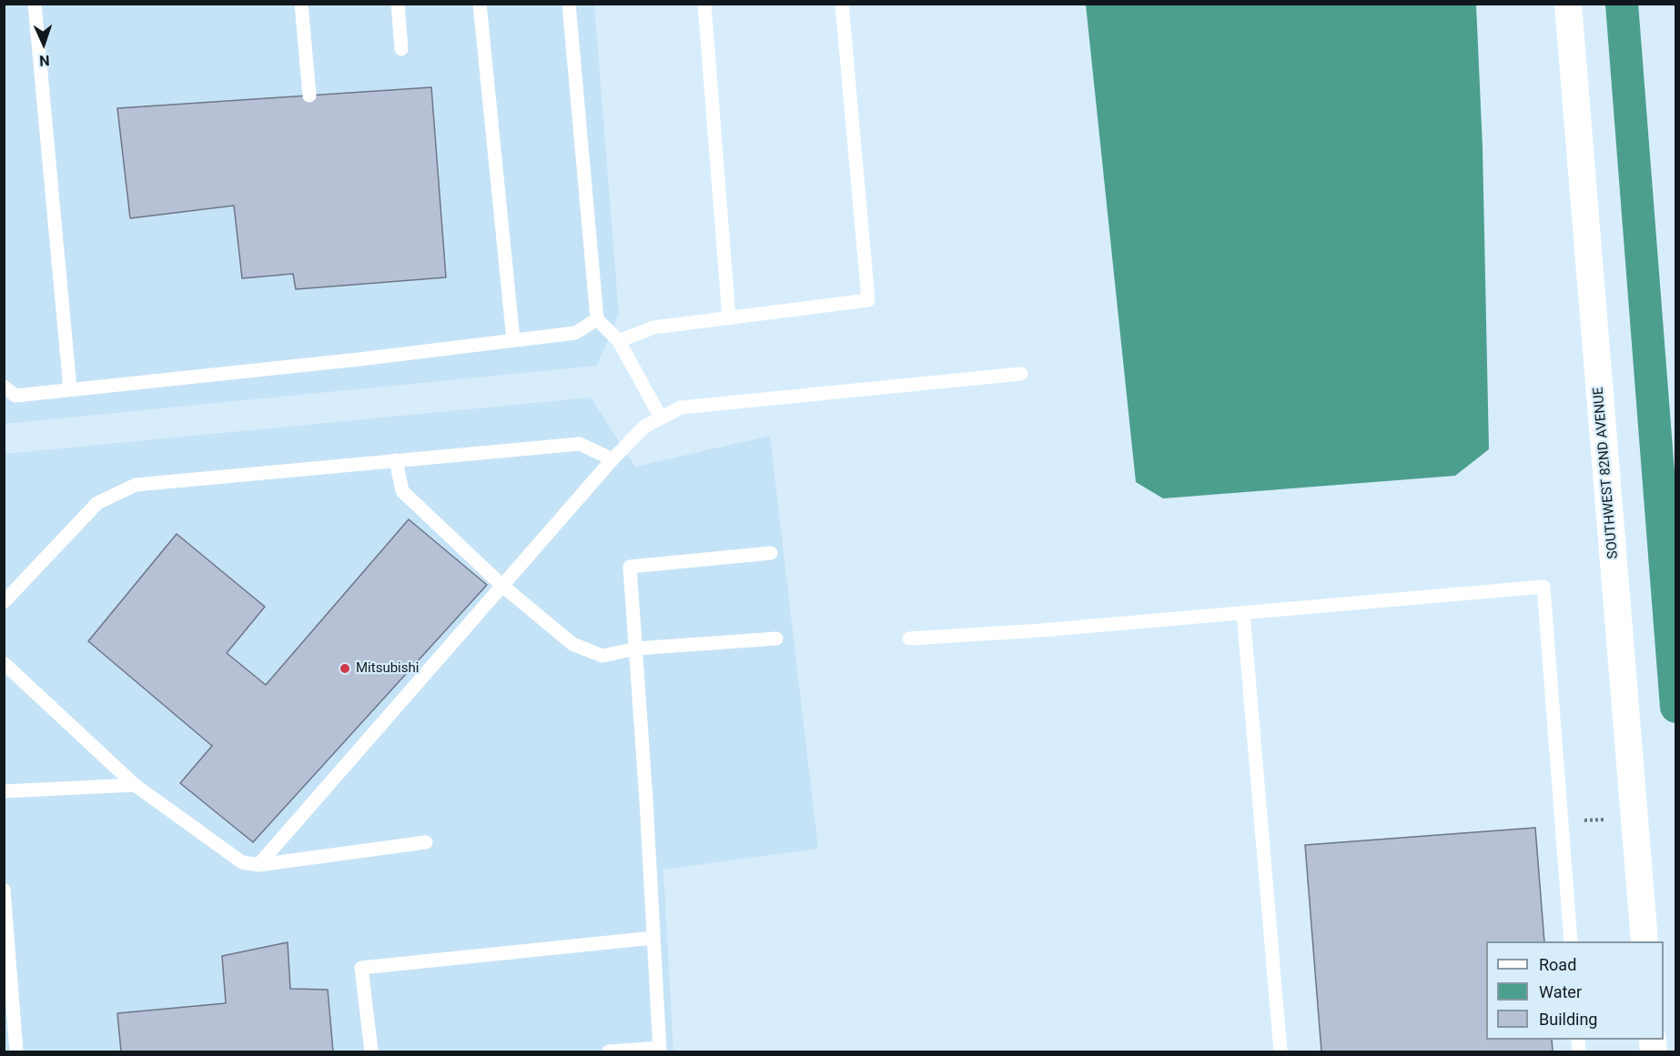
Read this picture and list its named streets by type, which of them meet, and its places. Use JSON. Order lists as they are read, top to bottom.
{
  "streets": {
    "street": ["SOUTHWEST 82ND AVENUE"]
  },
  "places": ["Mitsubishi"],
  "legend": ["Road", "Water", "Building"],
  "north": "bottom"
}
